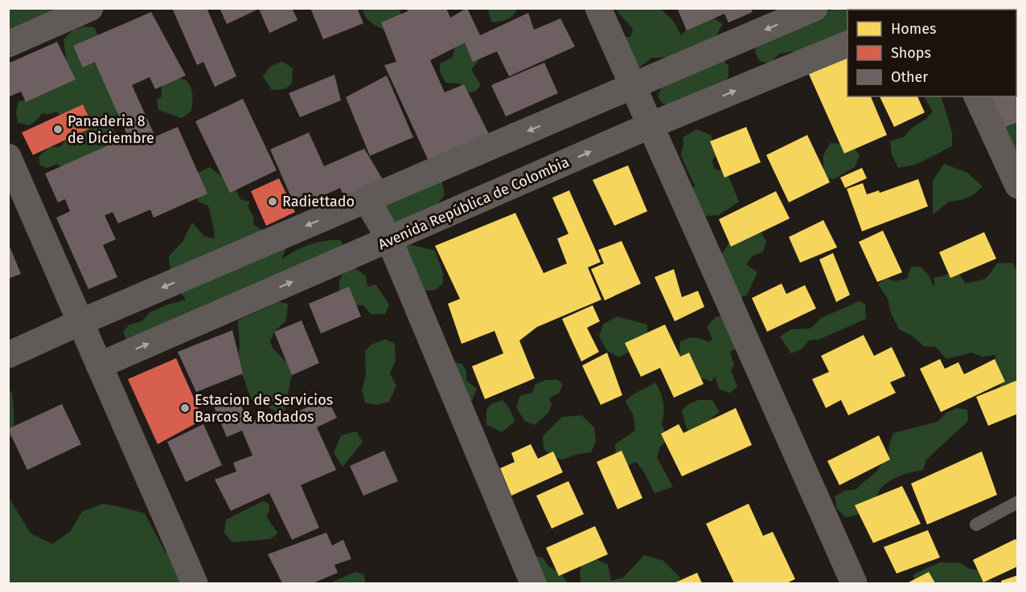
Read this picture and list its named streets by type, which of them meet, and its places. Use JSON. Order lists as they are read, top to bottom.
{
  "streets": {
    "street": ["Avenida República de Colombia"]
  },
  "places": ["Panaderia 8 de Diciembre", "Radiettado", "Estacion de Servicios Barcos & Rodados"],
  "legend": ["Homes", "Shops", "Other"]
}
